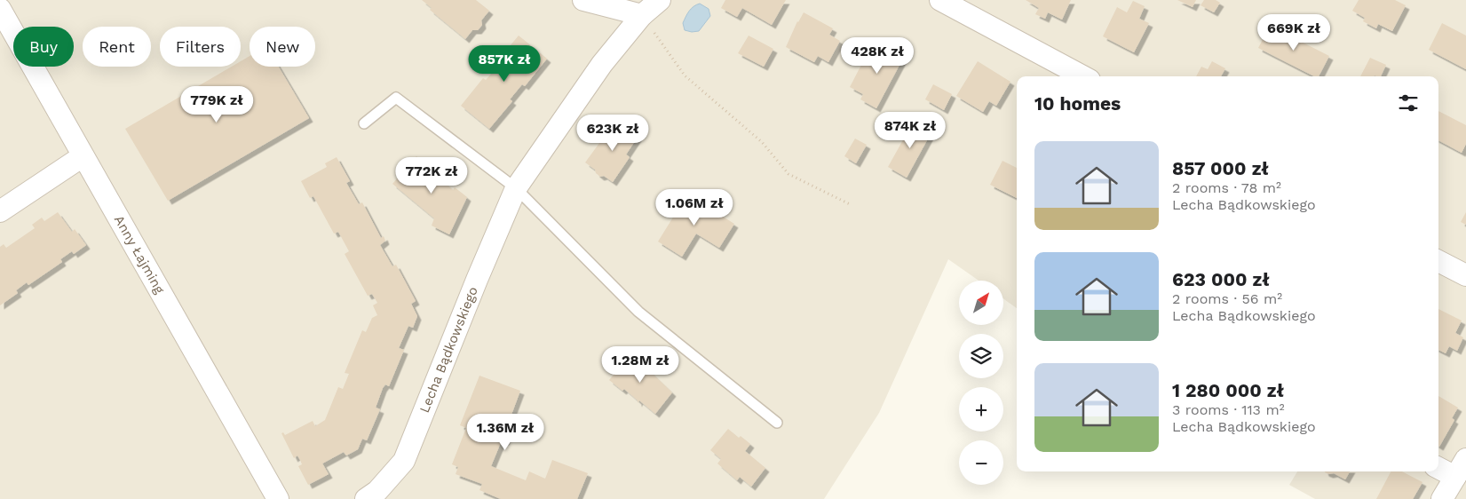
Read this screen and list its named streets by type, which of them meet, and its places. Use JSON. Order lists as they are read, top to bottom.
{
  "streets": {
    "street": ["Anny Łajming", "Lecha Bądkowskiego"]
  },
  "north": "top right",
  "page": {
    "price": [
      "669K zł",
      "428K zł",
      "857K zł",
      "779K zł",
      "874K zł",
      "623K zł",
      "772K zł",
      "1.06M zł",
      "1.28M zł",
      "1.36M zł"
    ],
    "chip": [
      "Buy",
      "Rent",
      "Filters",
      "New"
    ],
    "heading": "10 homes",
    "list": [
      {
        "name": "857 000 zł",
        "note": "2 rooms · 78 m² · Lecha Bądkowskiego"
      },
      {
        "name": "623 000 zł",
        "note": "2 rooms · 56 m² · Lecha Bądkowskiego"
      },
      {
        "name": "1 280 000 zł",
        "note": "3 rooms · 113 m² · Lecha Bądkowskiego"
      }
    ],
    "map_buttons": ["+", "−"]
  }
}
